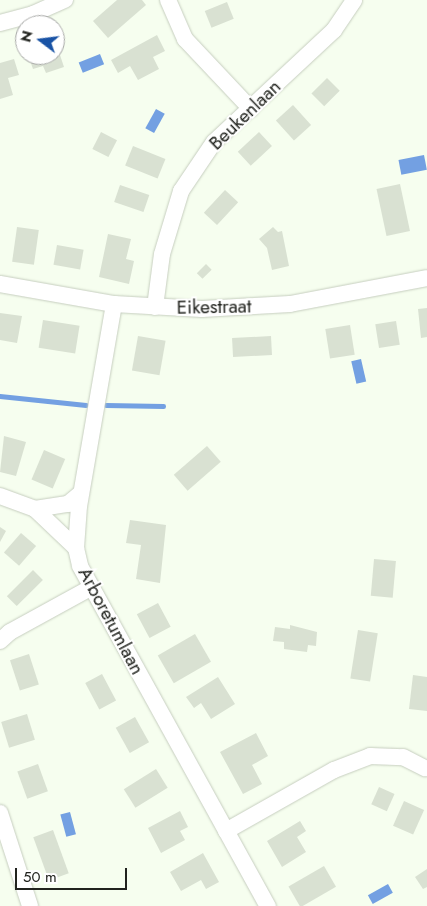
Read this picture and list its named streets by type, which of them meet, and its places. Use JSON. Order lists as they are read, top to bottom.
{
  "streets": {
    "street": ["Beukenlaan", "Eikestraat", "Arboretumlaan"]
  },
  "crossings": [
    ["Beukenlaan", "Eikestraat"],
    ["Eikestraat", "Arboretumlaan"]
  ],
  "scale_bar": "50 m",
  "north": "left"
}
